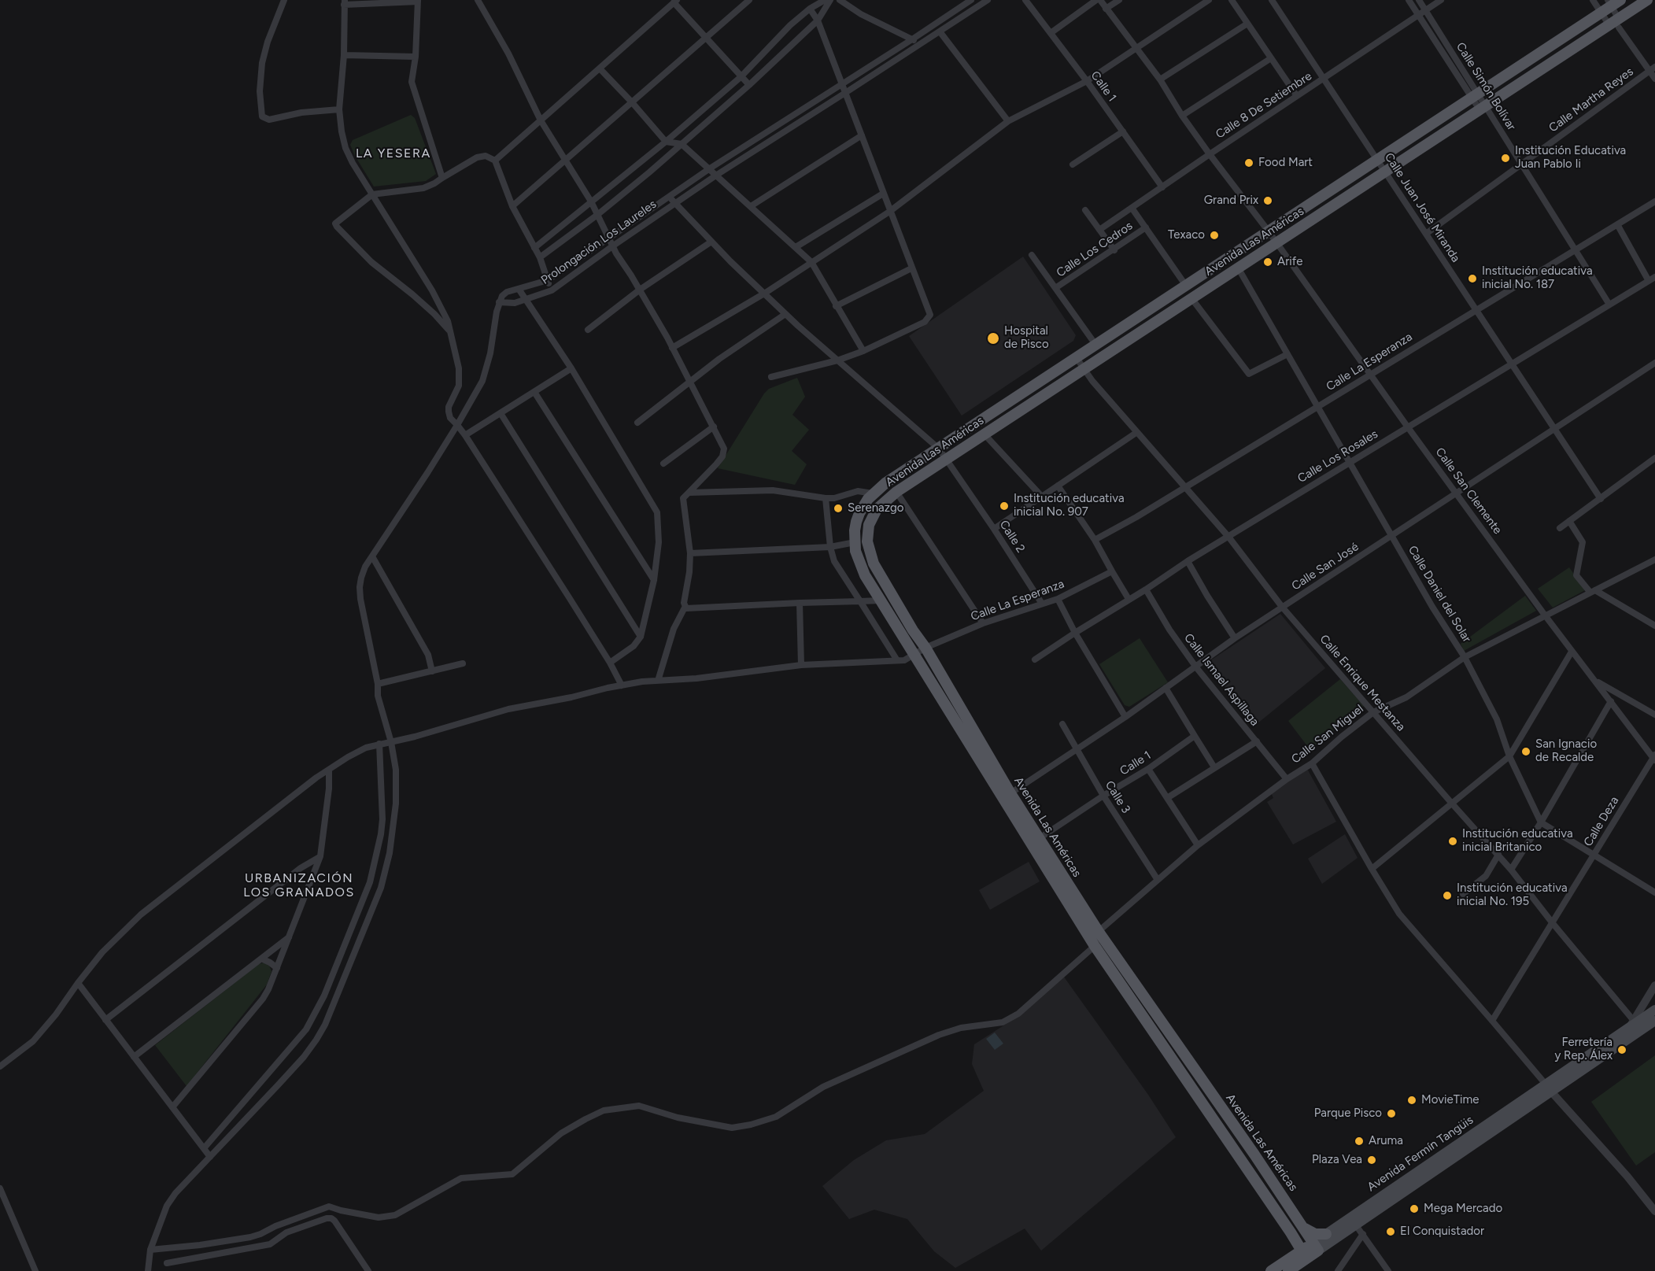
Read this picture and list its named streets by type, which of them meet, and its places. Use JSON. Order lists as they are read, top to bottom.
{
  "streets": {
    "main road": ["Avenida Las Américas", "Avenida Fermín Tangüis"],
    "street": [
      "Calle 1",
      "Calle Simón Bolívar",
      "Calle Martha Reyes",
      "Calle 8 De Setiembre",
      "Calle Juan José Miranda",
      "Prolongación Los Laureles",
      "Calle Los Cedros",
      "Calle La Esperanza",
      "Calle Los Rosales",
      "Calle San Clemente",
      "Calle 2",
      "Calle San José",
      "Calle Daniel del Solar",
      "Calle Ismael Aspillaga",
      "Calle Enrique Mestanza",
      "Calle San Miguel",
      "Calle 3",
      "Calle Deza"
    ]
  },
  "crossings": [
    ["Calle 1", "Calle 8 De Setiembre"],
    ["Calle 1", "Avenida Las Américas"],
    ["Calle 1", "Calle 3"],
    ["Calle Simón Bolívar", "Calle Martha Reyes"],
    ["Calle Simón Bolívar", "Calle 8 De Setiembre"],
    ["Calle Simón Bolívar", "Avenida Las Américas"],
    ["Calle Simón Bolívar", "Calle La Esperanza"],
    ["Calle Simón Bolívar", "Calle Los Rosales"],
    ["Calle Martha Reyes", "Calle Juan José Miranda"],
    ["Calle 8 De Setiembre", "Calle Juan José Miranda"],
    ["Calle 8 De Setiembre", "Calle San Clemente"],
    ["Calle Juan José Miranda", "Avenida Las Américas"],
    ["Calle Juan José Miranda", "Calle La Esperanza"],
    ["Calle Juan José Miranda", "Calle Los Rosales"],
    ["Calle Juan José Miranda", "Calle San José"],
    ["Avenida Las Américas", "Calle La Esperanza"],
    ["Avenida Las Américas", "Calle San Clemente"],
    ["Avenida Las Américas", "Calle 2"],
    ["Avenida Las Américas", "Calle San José"],
    ["Avenida Las Américas", "Calle Daniel del Solar"],
    ["Avenida Las Américas", "Calle Enrique Mestanza"],
    ["Avenida Las Américas", "Calle San Miguel"],
    ["Avenida Las Américas", "Avenida Fermín Tangüis"],
    ["Prolongación Los Laureles", "Calle 2"],
    ["Calle La Esperanza", "Calle San Clemente"],
    ["Calle La Esperanza", "Calle 2"],
    ["Calle La Esperanza", "Calle Daniel del Solar"],
    ["Calle La Esperanza", "Calle Enrique Mestanza"],
    ["Calle Los Rosales", "Calle San Clemente"],
    ["Calle Los Rosales", "Calle Daniel del Solar"],
    ["Calle Los Rosales", "Calle Ismael Aspillaga"],
    ["Calle Los Rosales", "Calle Enrique Mestanza"],
    ["Calle San Clemente", "Calle San José"],
    ["Calle San Clemente", "Calle San Miguel"],
    ["Calle San Clemente", "Calle Deza"],
    ["Calle San José", "Calle Daniel del Solar"],
    ["Calle San José", "Calle Ismael Aspillaga"],
    ["Calle San José", "Calle Enrique Mestanza"],
    ["Calle San José", "Calle 3"],
    ["Calle Daniel del Solar", "Calle San Miguel"],
    ["Calle Ismael Aspillaga", "Calle San Miguel"],
    ["Calle Enrique Mestanza", "Calle San Miguel"],
    ["Calle Enrique Mestanza", "Calle Deza"],
    ["Calle Enrique Mestanza", "Avenida Fermín Tangüis"],
    ["Calle San Miguel", "Calle 3"]
  ],
  "districts": ["LA YESERA", "URBANIZACIÓN LOS GRANADOS"],
  "places": [
    "Institución Educativa Juan Pablo Ii",
    "Food Mart",
    "Grand Prix",
    "Texaco",
    "Arife",
    "Institución educativa inicial No. 187",
    "Hospital de Pisco",
    "Institución educativa inicial No. 907",
    "Serenazgo",
    "San Ignacio de Recalde",
    "Institución educativa inicial Britanico",
    "Institución educativa inicial No. 195",
    "Ferretería y Rep. Álex",
    "MovieTime",
    "Parque Pisco",
    "Aruma",
    "Plaza Vea",
    "Mega Mercado",
    "El Conquistador"
  ]
}
